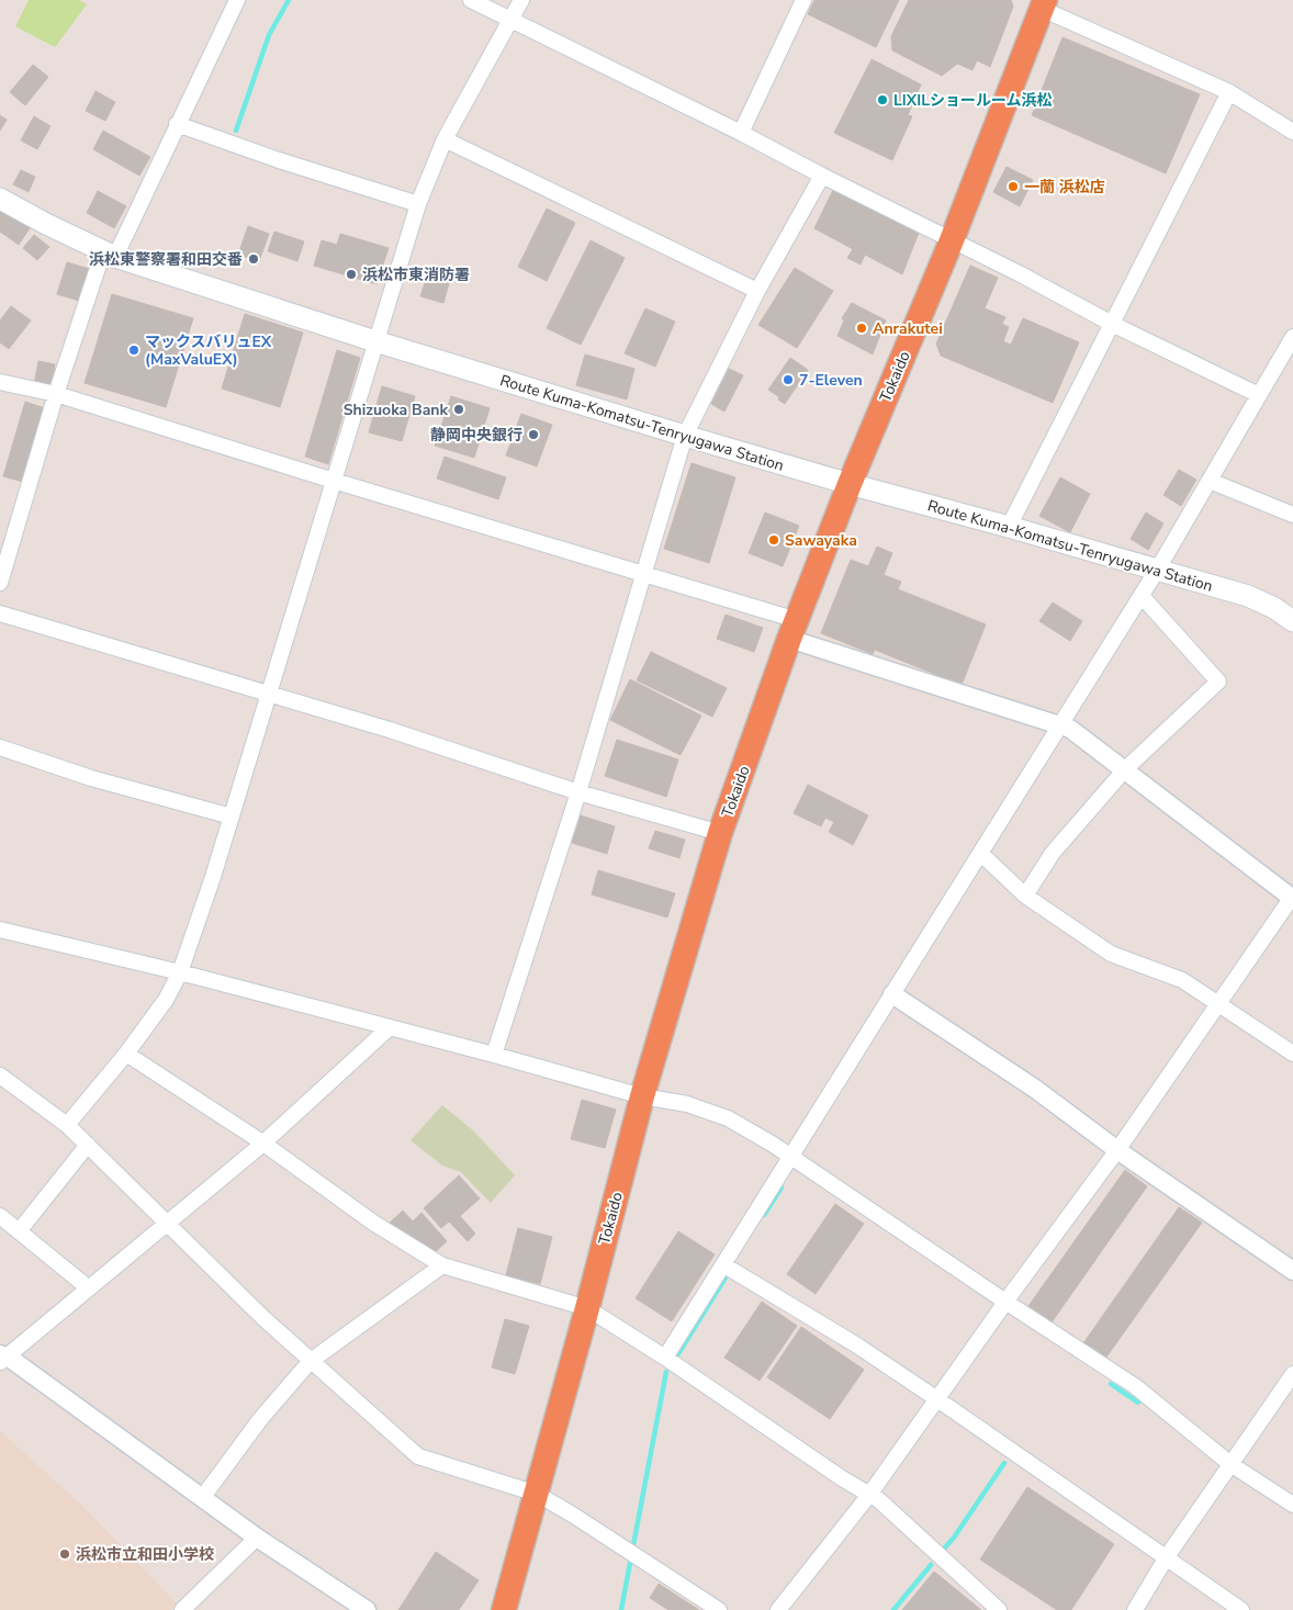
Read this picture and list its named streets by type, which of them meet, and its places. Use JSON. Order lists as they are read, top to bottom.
{
  "streets": {
    "highway": ["Tokaido"],
    "main road": ["Route Kuma-Komatsu-Tenryugawa Station"]
  },
  "crossings": [
    ["Tokaido", "Route Kuma-Komatsu-Tenryugawa Station"]
  ],
  "places": [
    "LIXILショールーム浜松",
    "一蘭 浜松店",
    "浜松東警察署和田交番",
    "浜松市東消防署",
    "Anrakutei",
    "マックスバリュEX (MaxValuEX)",
    "7-Eleven",
    "Shizuoka Bank",
    "静岡中央銀行",
    "Sawayaka",
    "浜松市立和田小学校"
  ]
}
